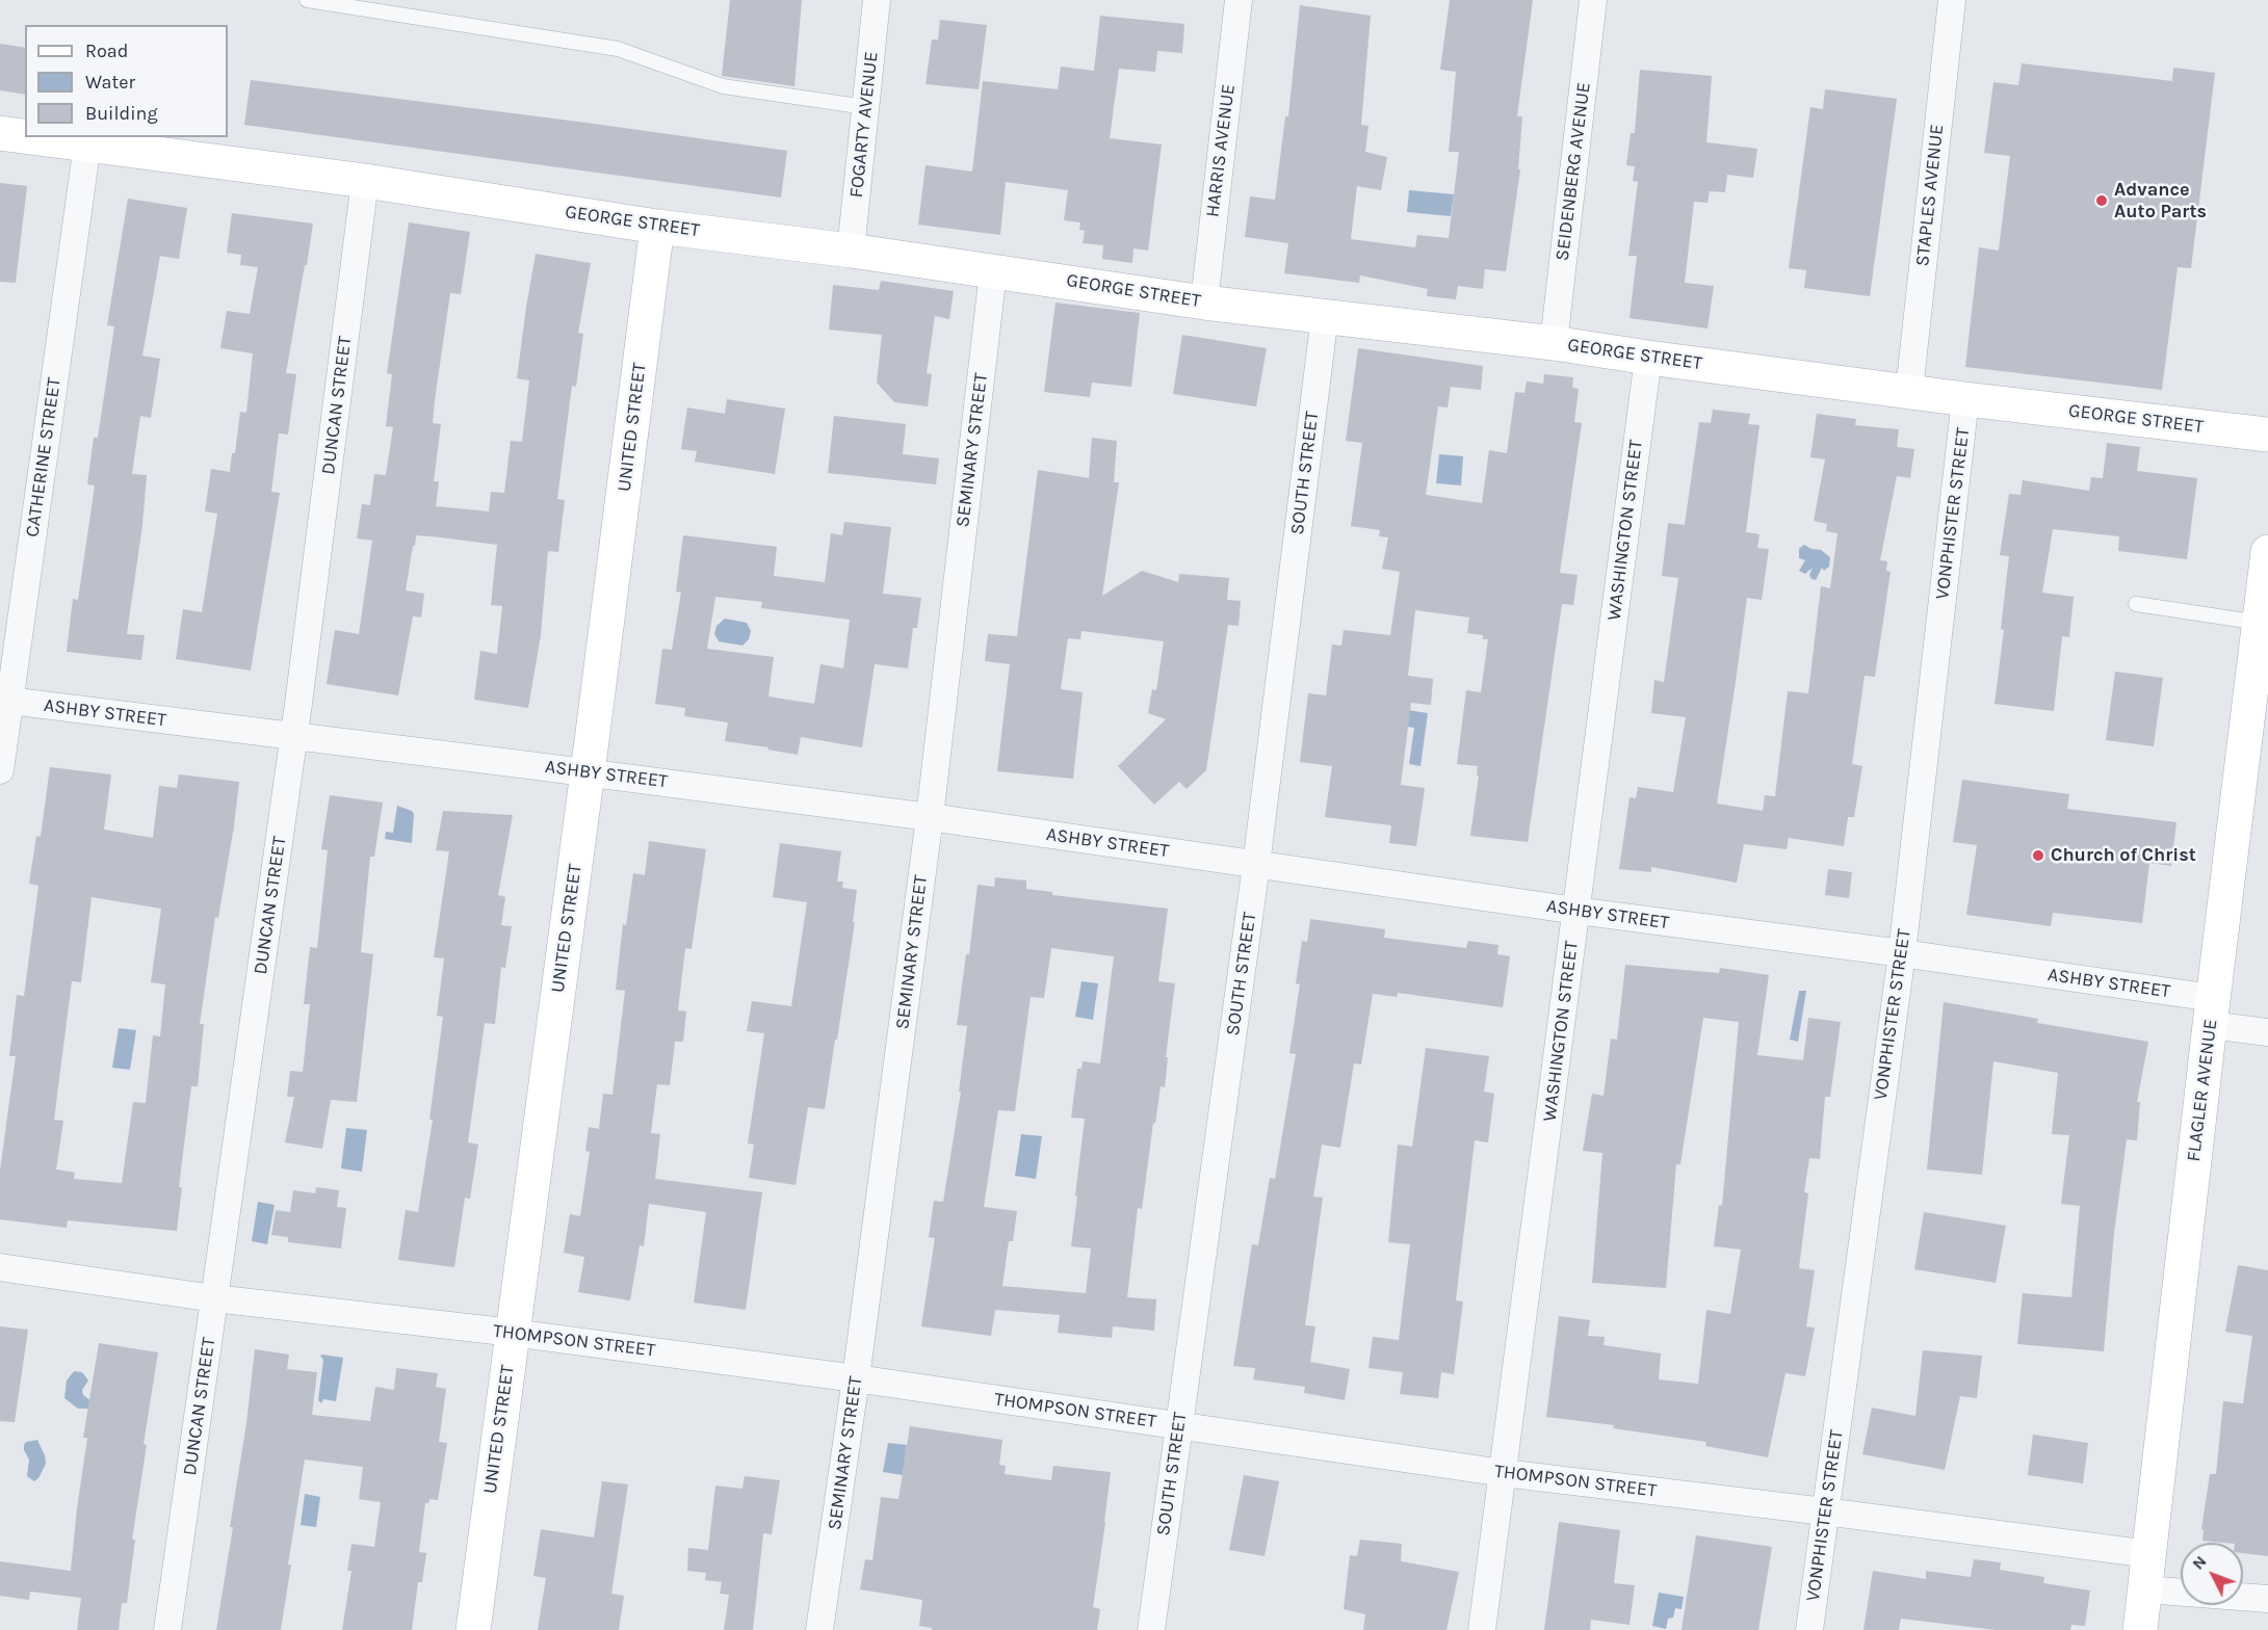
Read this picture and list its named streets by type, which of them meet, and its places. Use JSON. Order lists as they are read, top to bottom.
{
  "streets": {
    "street": [
      "FOGARTY AVENUE",
      "HARRIS AVENUE",
      "SEIDENBERG AVENUE",
      "STAPLES AVENUE",
      "GEORGE STREET",
      "DUNCAN STREET",
      "UNITED STREET",
      "SEMINARY STREET",
      "CATHERINE STREET",
      "SOUTH STREET",
      "VONPHISTER STREET",
      "WASHINGTON STREET",
      "ASHBY STREET",
      "FLAGLER AVENUE",
      "THOMPSON STREET"
    ]
  },
  "crossings": [
    ["FOGARTY AVENUE", "GEORGE STREET"],
    ["HARRIS AVENUE", "GEORGE STREET"],
    ["SEIDENBERG AVENUE", "GEORGE STREET"],
    ["STAPLES AVENUE", "GEORGE STREET"],
    ["GEORGE STREET", "DUNCAN STREET"],
    ["GEORGE STREET", "UNITED STREET"],
    ["GEORGE STREET", "SEMINARY STREET"],
    ["GEORGE STREET", "CATHERINE STREET"],
    ["GEORGE STREET", "SOUTH STREET"],
    ["GEORGE STREET", "VONPHISTER STREET"],
    ["GEORGE STREET", "WASHINGTON STREET"],
    ["DUNCAN STREET", "ASHBY STREET"],
    ["DUNCAN STREET", "THOMPSON STREET"],
    ["UNITED STREET", "ASHBY STREET"],
    ["UNITED STREET", "THOMPSON STREET"],
    ["SEMINARY STREET", "ASHBY STREET"],
    ["SEMINARY STREET", "THOMPSON STREET"],
    ["CATHERINE STREET", "ASHBY STREET"],
    ["SOUTH STREET", "ASHBY STREET"],
    ["SOUTH STREET", "THOMPSON STREET"],
    ["VONPHISTER STREET", "ASHBY STREET"],
    ["VONPHISTER STREET", "THOMPSON STREET"],
    ["WASHINGTON STREET", "ASHBY STREET"],
    ["WASHINGTON STREET", "THOMPSON STREET"],
    ["ASHBY STREET", "FLAGLER AVENUE"],
    ["FLAGLER AVENUE", "THOMPSON STREET"]
  ],
  "places": ["Advance Auto Parts", "Church of Christ"],
  "legend": ["Road", "Water", "Building"],
  "north": "top left"
}
